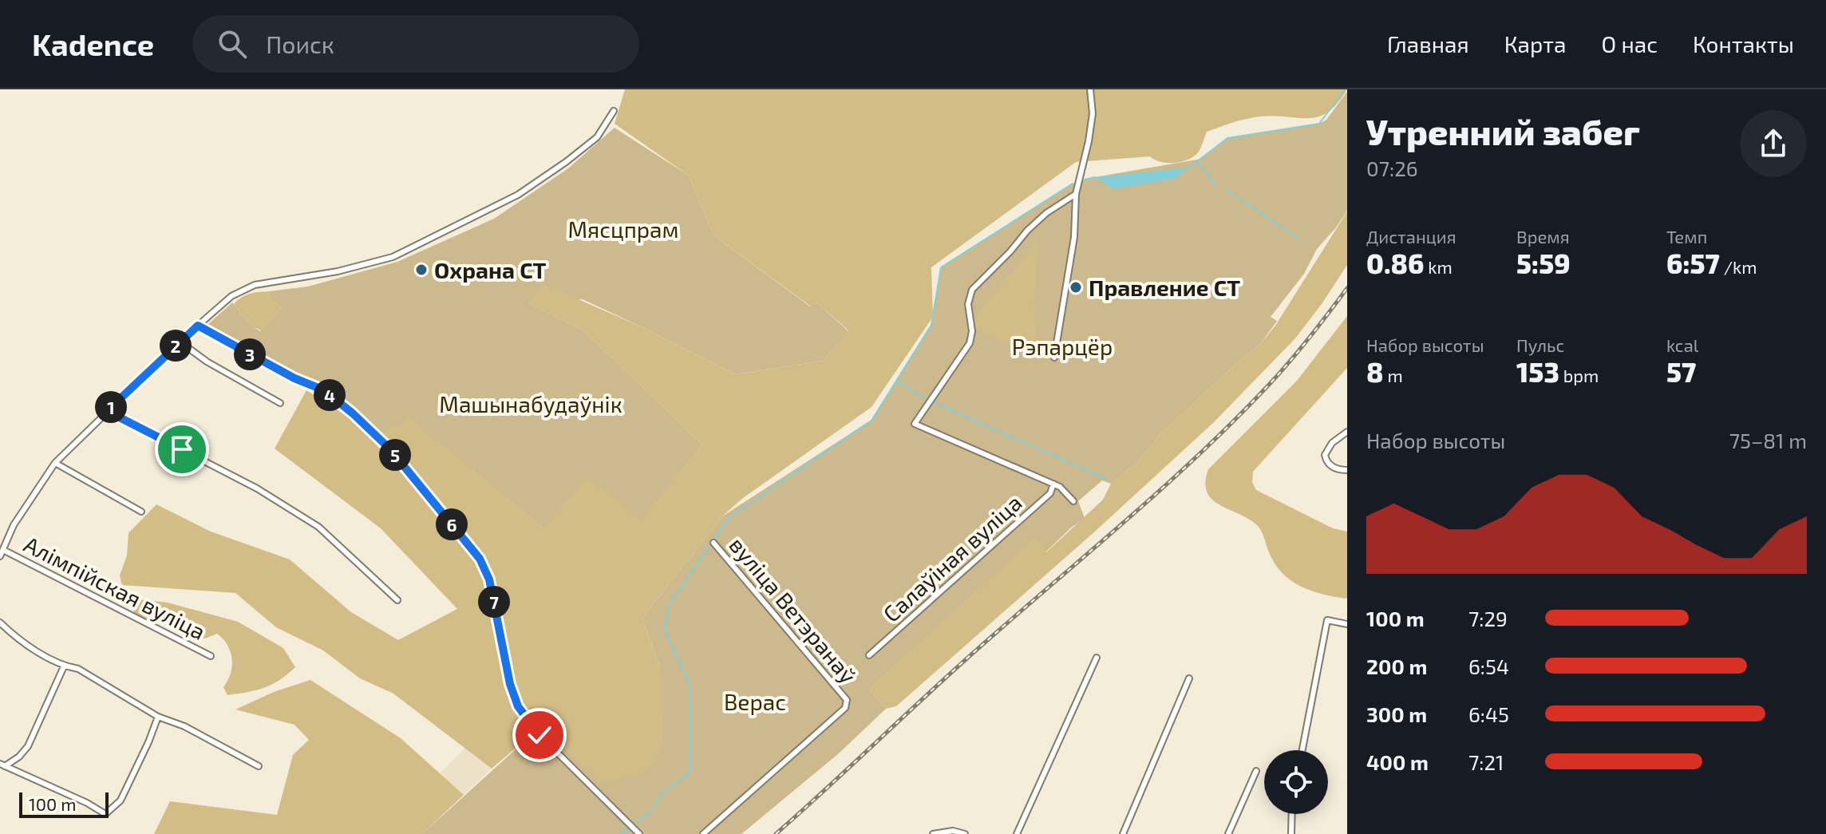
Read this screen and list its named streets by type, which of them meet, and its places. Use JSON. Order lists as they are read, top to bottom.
{
  "streets": {
    "street": ["Салаўіная вуліца", "Алімпійская вуліца", "вуліца Ветэранаў"]
  },
  "parks": [
    "Мясцпрам",
    "Рэпарцёр",
    "Машынабудаўнік",
    "Верас"
  ],
  "places": ["Охрана СТ", "Правление СТ"],
  "scale_bar": "100 m",
  "page": {
    "header": "Kadence",
    "search": "Поиск",
    "nav": [
      "Главная",
      "Карта",
      "О нас",
      "Контакты"
    ],
    "heading": ["Утренний забег", "07:26"],
    "stats": [
      ["Дистанция", "0.86 km"],
      ["Время", "5:59"],
      ["Темп", "6:57 /km"],
      ["Набор высоты", "8 m"],
      ["Пульс", "153 bpm"],
      ["kcal", "57"]
    ],
    "pins": [
      "2",
      "3",
      "4",
      "1",
      "5",
      "6",
      "7"
    ],
    "chart": ["Набор высоты", "75–81 m"],
    "list": [
      {
        "name": "100 m",
        "note": "7:29"
      },
      {
        "name": "200 m",
        "note": "6:54"
      },
      {
        "name": "300 m",
        "note": "6:45"
      },
      {
        "name": "400 m",
        "note": "7:21"
      }
    ],
    "scale": "100 m"
  }
}
